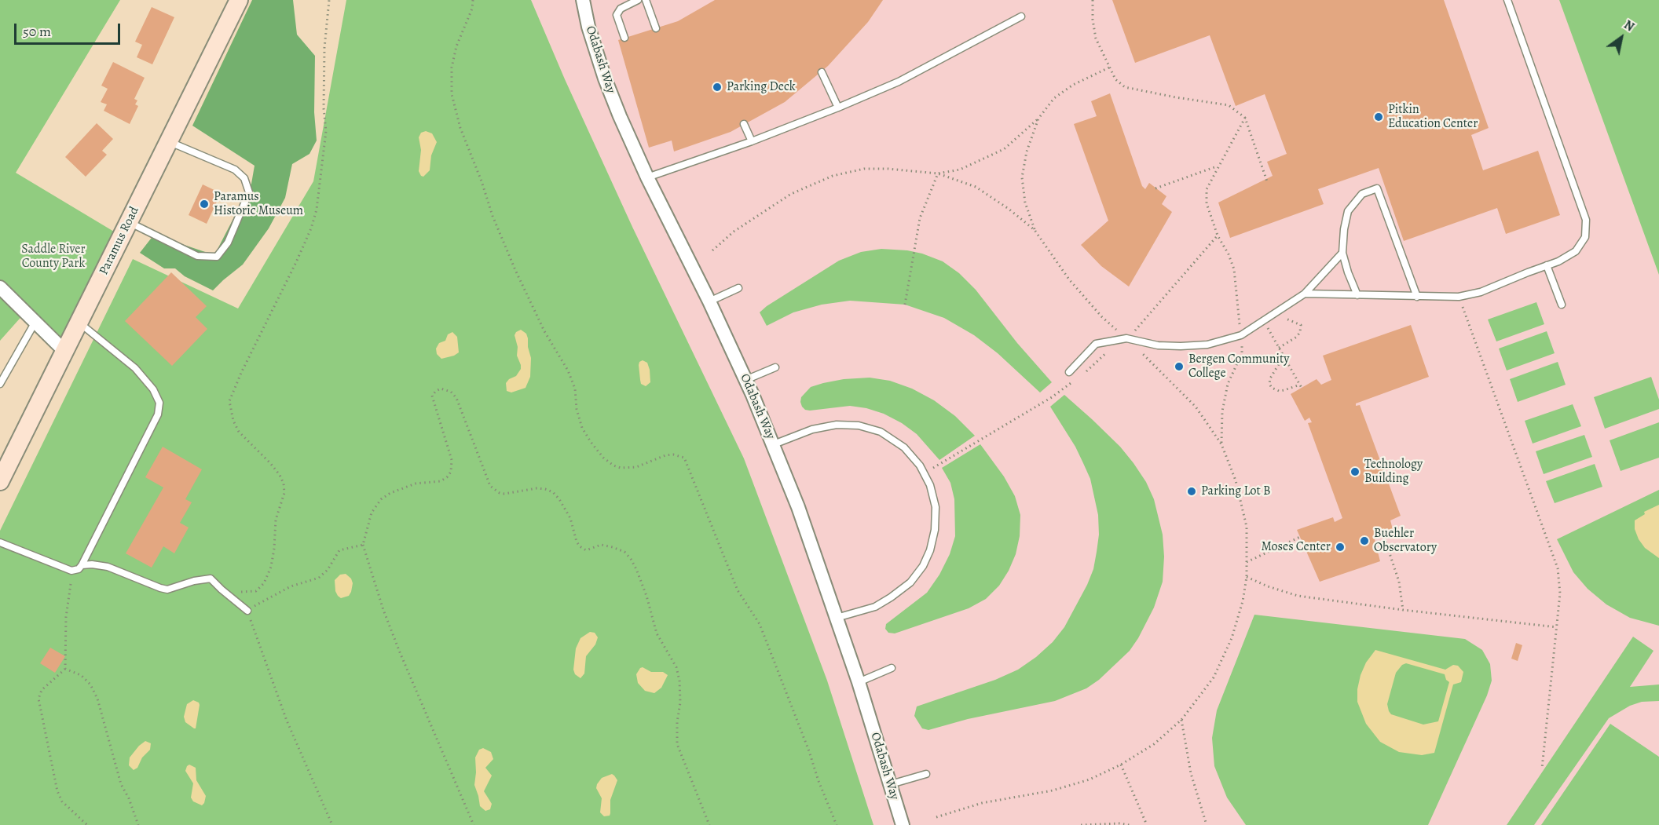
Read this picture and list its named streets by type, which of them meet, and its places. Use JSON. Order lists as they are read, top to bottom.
{
  "streets": {
    "main road": ["Paramus Road"],
    "street": ["Odabash Way"]
  },
  "parks": ["Saddle River County Park"],
  "places": [
    "Parking Deck",
    "Pitkin Education Center",
    "Paramus Historic Museum",
    "Bergen Community College",
    "Technology Building",
    "Parking Lot B",
    "Buehler Observatory",
    "Moses Center"
  ],
  "scale_bar": "50 m",
  "north": "top right"
}
